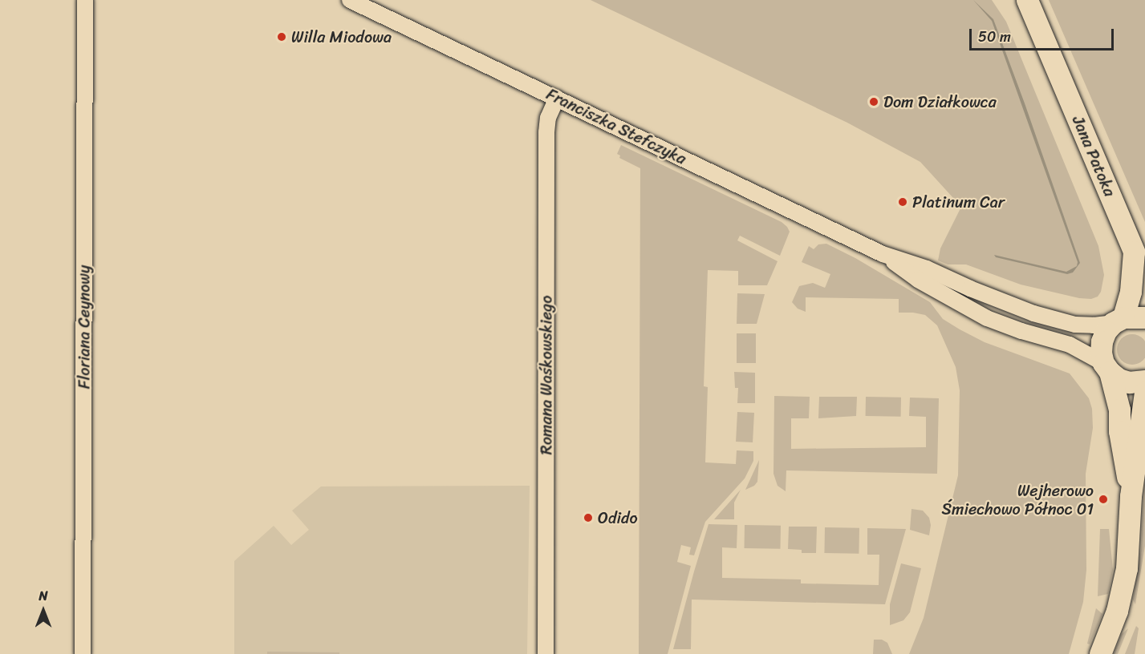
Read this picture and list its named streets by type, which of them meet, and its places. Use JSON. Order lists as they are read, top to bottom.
{
  "streets": {
    "main road": ["Jana Patoka"],
    "street": ["Franciszka Stefczyka", "Floriana Ceynowy", "Romana Waśkowskiego"]
  },
  "crossings": [
    ["Franciszka Stefczyka", "Jana Patoka"],
    ["Franciszka Stefczyka", "Romana Waśkowskiego"]
  ],
  "places": [
    "Willa Miodowa",
    "Dom Działkowca",
    "Platinum Car",
    "Wejherowo Śmiechowo Północ 01",
    "Odido"
  ],
  "scale_bar": "50 m",
  "north": "top"
}
